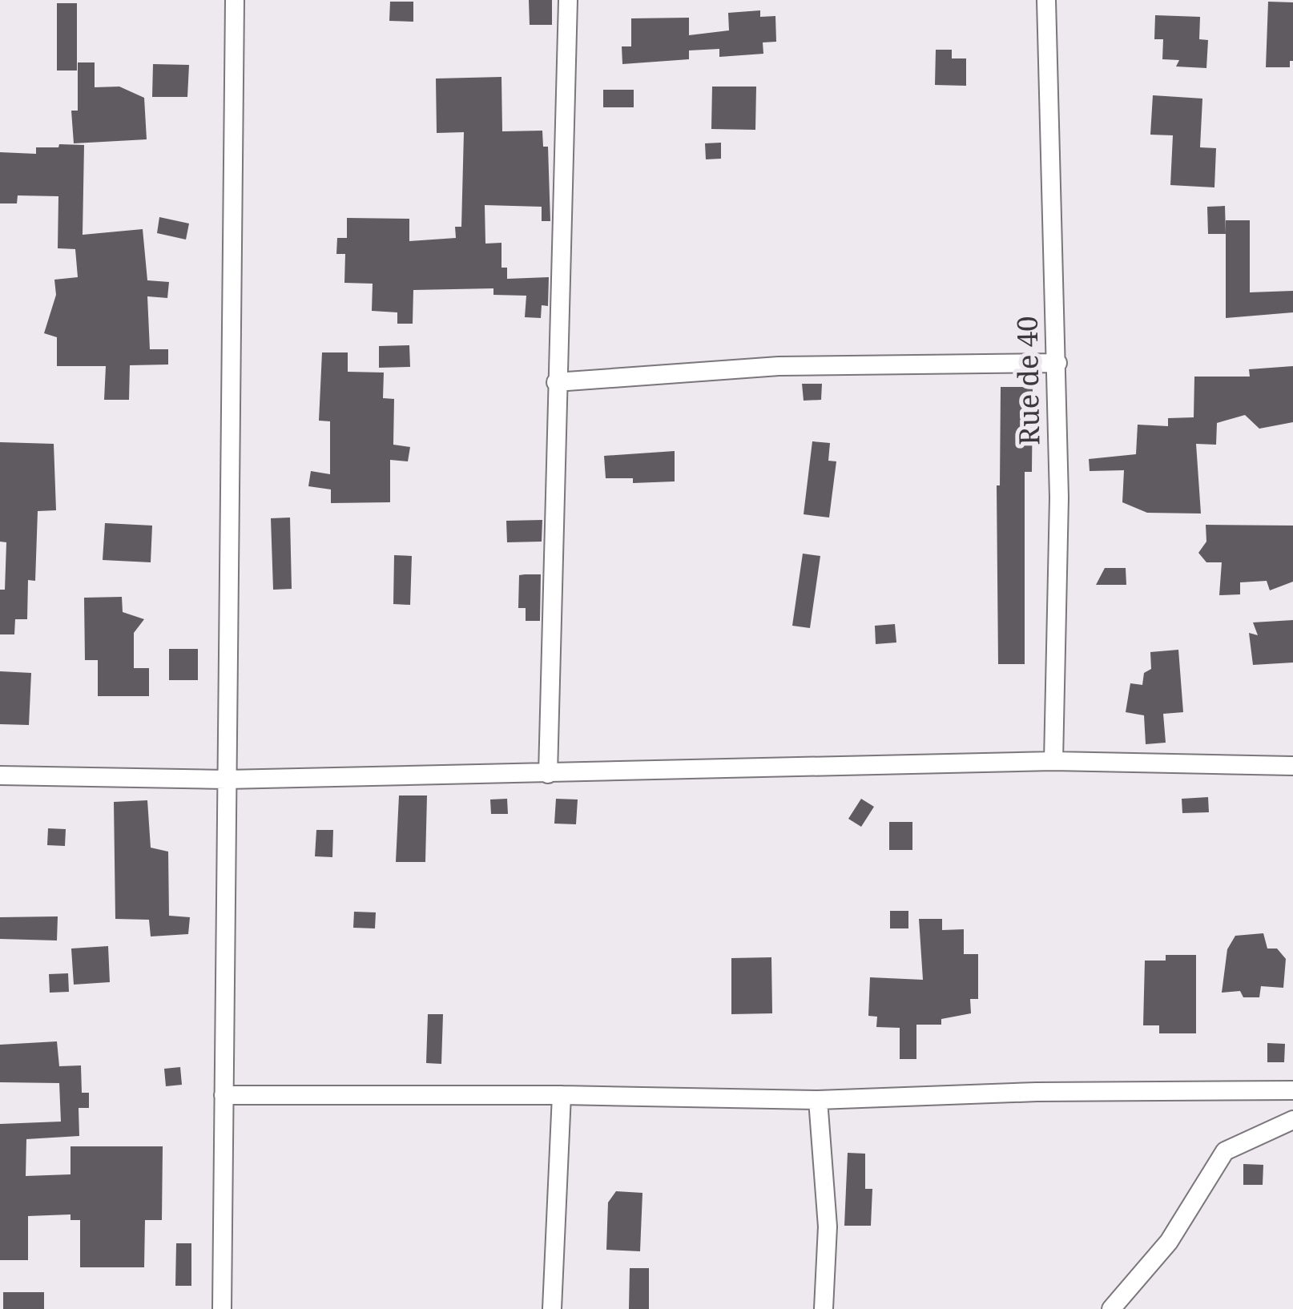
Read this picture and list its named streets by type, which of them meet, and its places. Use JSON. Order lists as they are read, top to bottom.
{
  "streets": {
    "street": ["Rue de 40"]
  }
}
